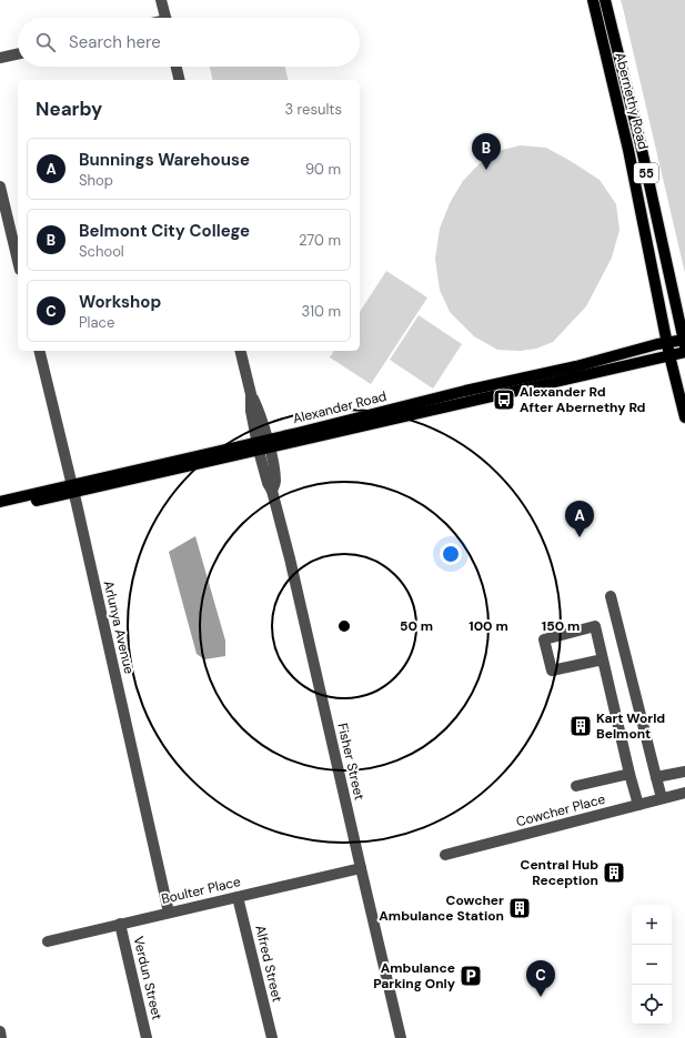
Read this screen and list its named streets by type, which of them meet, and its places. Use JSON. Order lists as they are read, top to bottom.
{
  "streets": {
    "main road": ["Abernethy Road", "55", "Alexander Road"],
    "street": [
      "Arlunya Avenue",
      "Fisher Street",
      "Cowcher Place",
      "Boulter Place",
      "Alfred Street",
      "Verdun Street"
    ]
  },
  "crossings": [
    ["Abernethy Road", "Alexander Road"],
    ["Alexander Road", "Arlunya Avenue"],
    ["Alexander Road", "Fisher Street"],
    ["Arlunya Avenue", "Boulter Place"],
    ["Fisher Street", "Boulter Place"],
    ["Boulter Place", "Alfred Street"],
    ["Boulter Place", "Verdun Street"]
  ],
  "places": {
    "bus stop": ["Alexander Rd After Abernethy Rd"],
    "building": ["Kart World Belmont", "Central Hub Reception", "Cowcher Ambulance Station"],
    "parking": ["Ambulance Parking Only"]
  },
  "page": {
    "search": "Search here",
    "heading": ["Nearby", "3 results"],
    "pins": ["B", "A", "C"],
    "list": [
      {
        "mark": "A",
        "name": "Bunnings Warehouse",
        "note": "Shop",
        "value": "90 m"
      },
      {
        "mark": "B",
        "name": "Belmont City College",
        "note": "School",
        "value": "270 m"
      },
      {
        "mark": "C",
        "name": "Workshop",
        "note": "Place",
        "value": "310 m"
      }
    ],
    "map_buttons": ["+", "−"]
  },
  "rings": ["50 m", "100 m", "150 m"]
}
